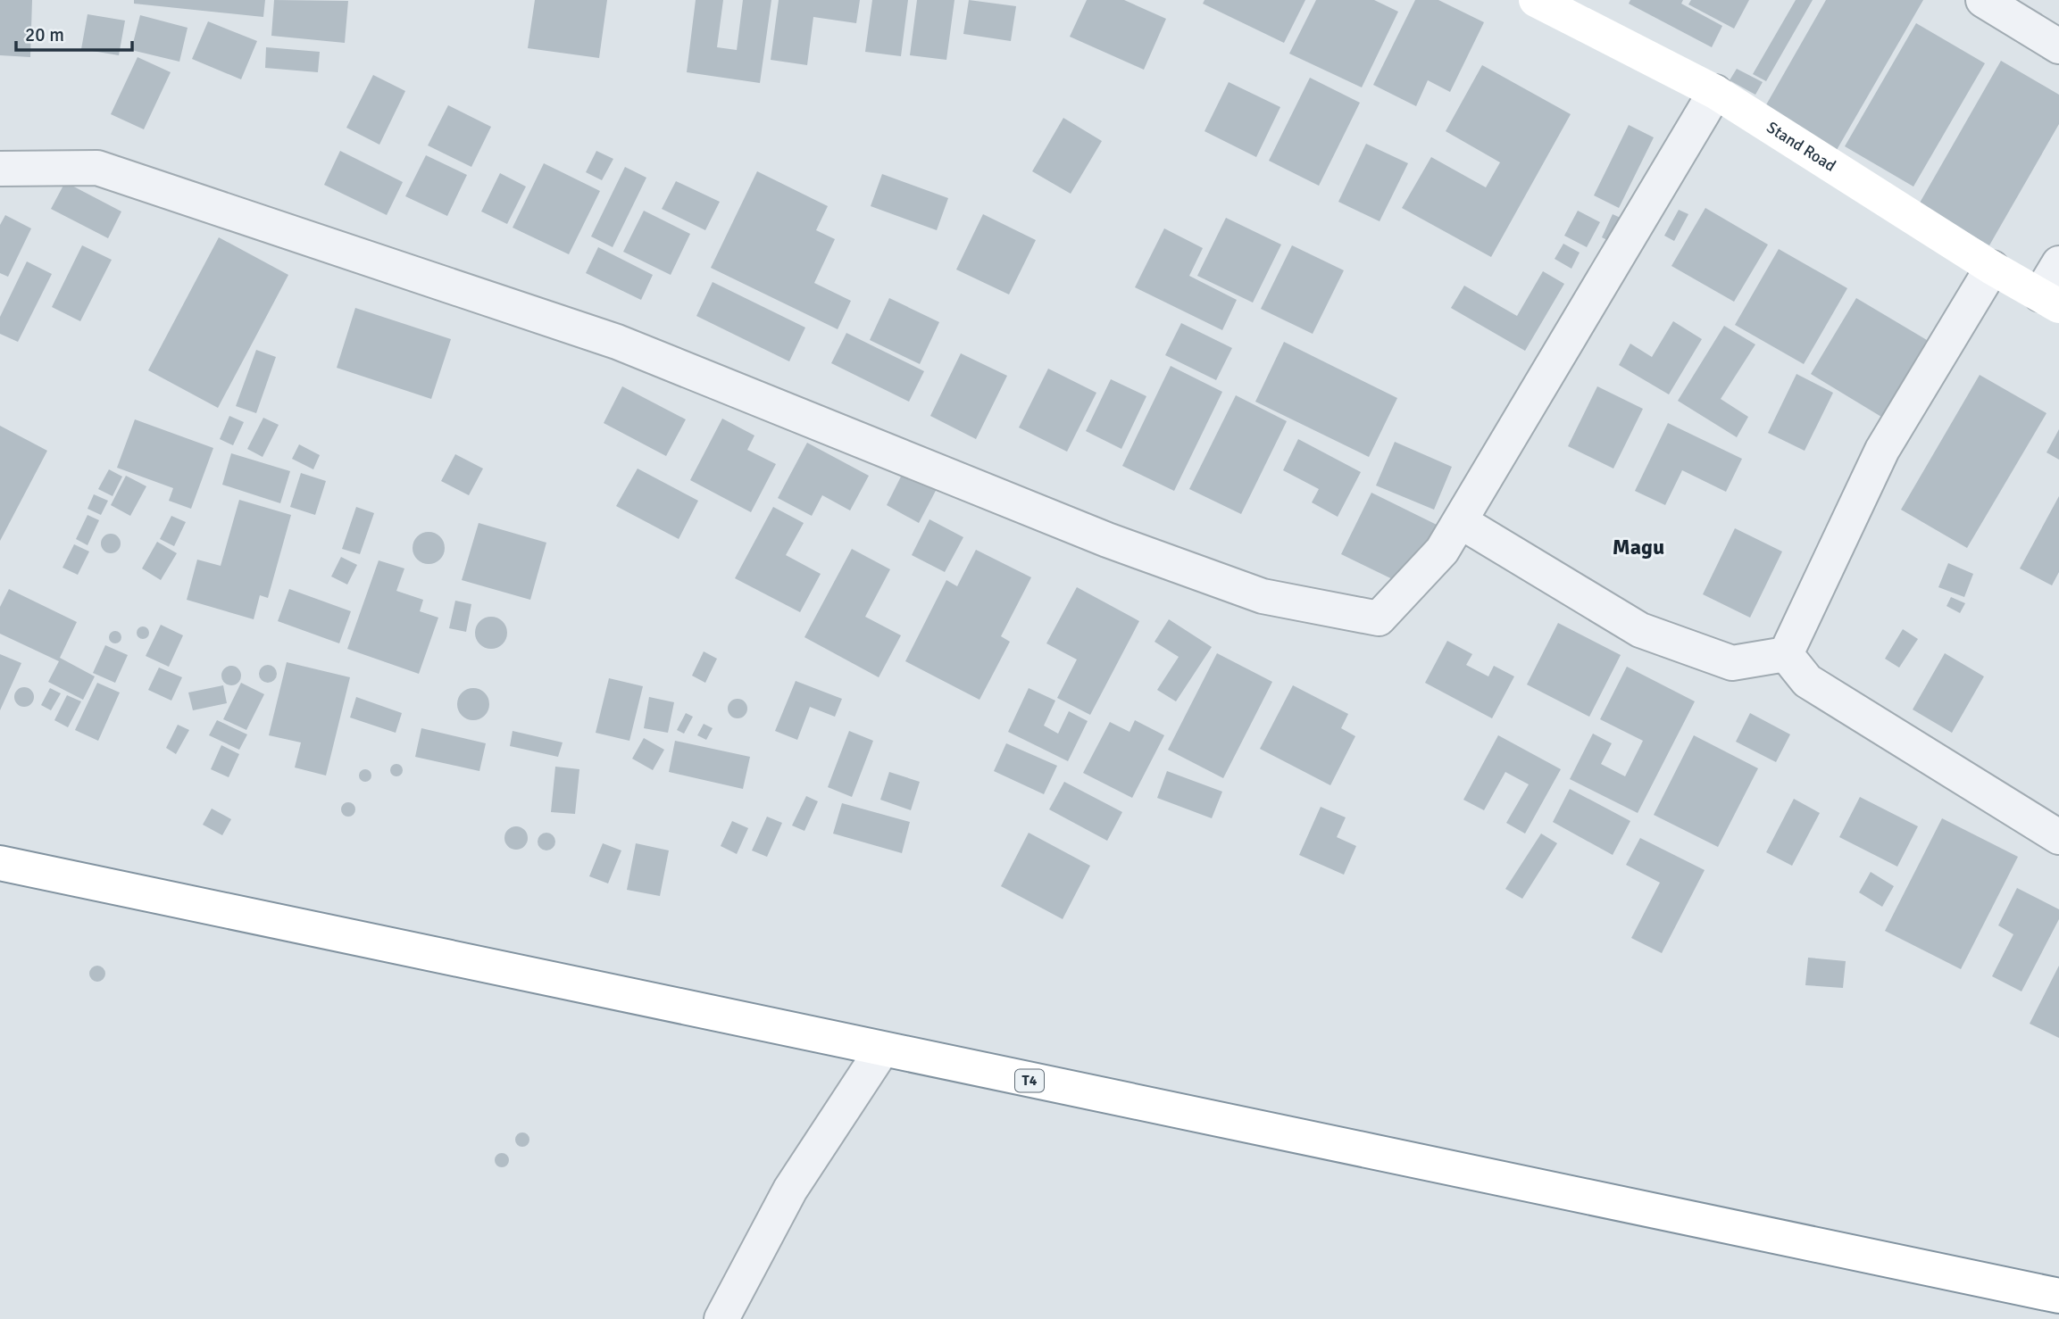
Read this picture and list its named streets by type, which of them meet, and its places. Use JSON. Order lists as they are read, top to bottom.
{
  "streets": {
    "main road": ["Stand Road", "T4"]
  },
  "districts": ["Magu"],
  "scale_bar": "20 m"
}
